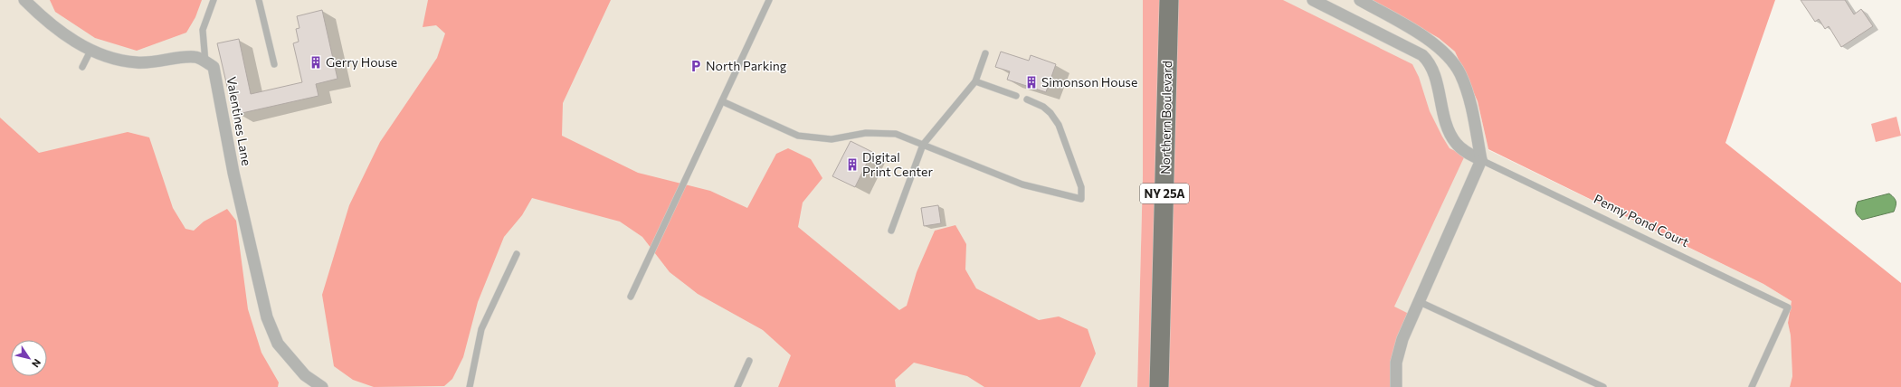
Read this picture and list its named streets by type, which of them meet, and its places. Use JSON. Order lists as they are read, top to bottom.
{
  "streets": {
    "main road": ["Northern Boulevard", "NY 25A"],
    "street": ["Valentines Lane", "Penny Pond Court"]
  },
  "places": {
    "building": ["Gerry House", "Simonson House", "Digital Print Center"],
    "parking": ["North Parking"]
  },
  "north": "bottom right"
}
